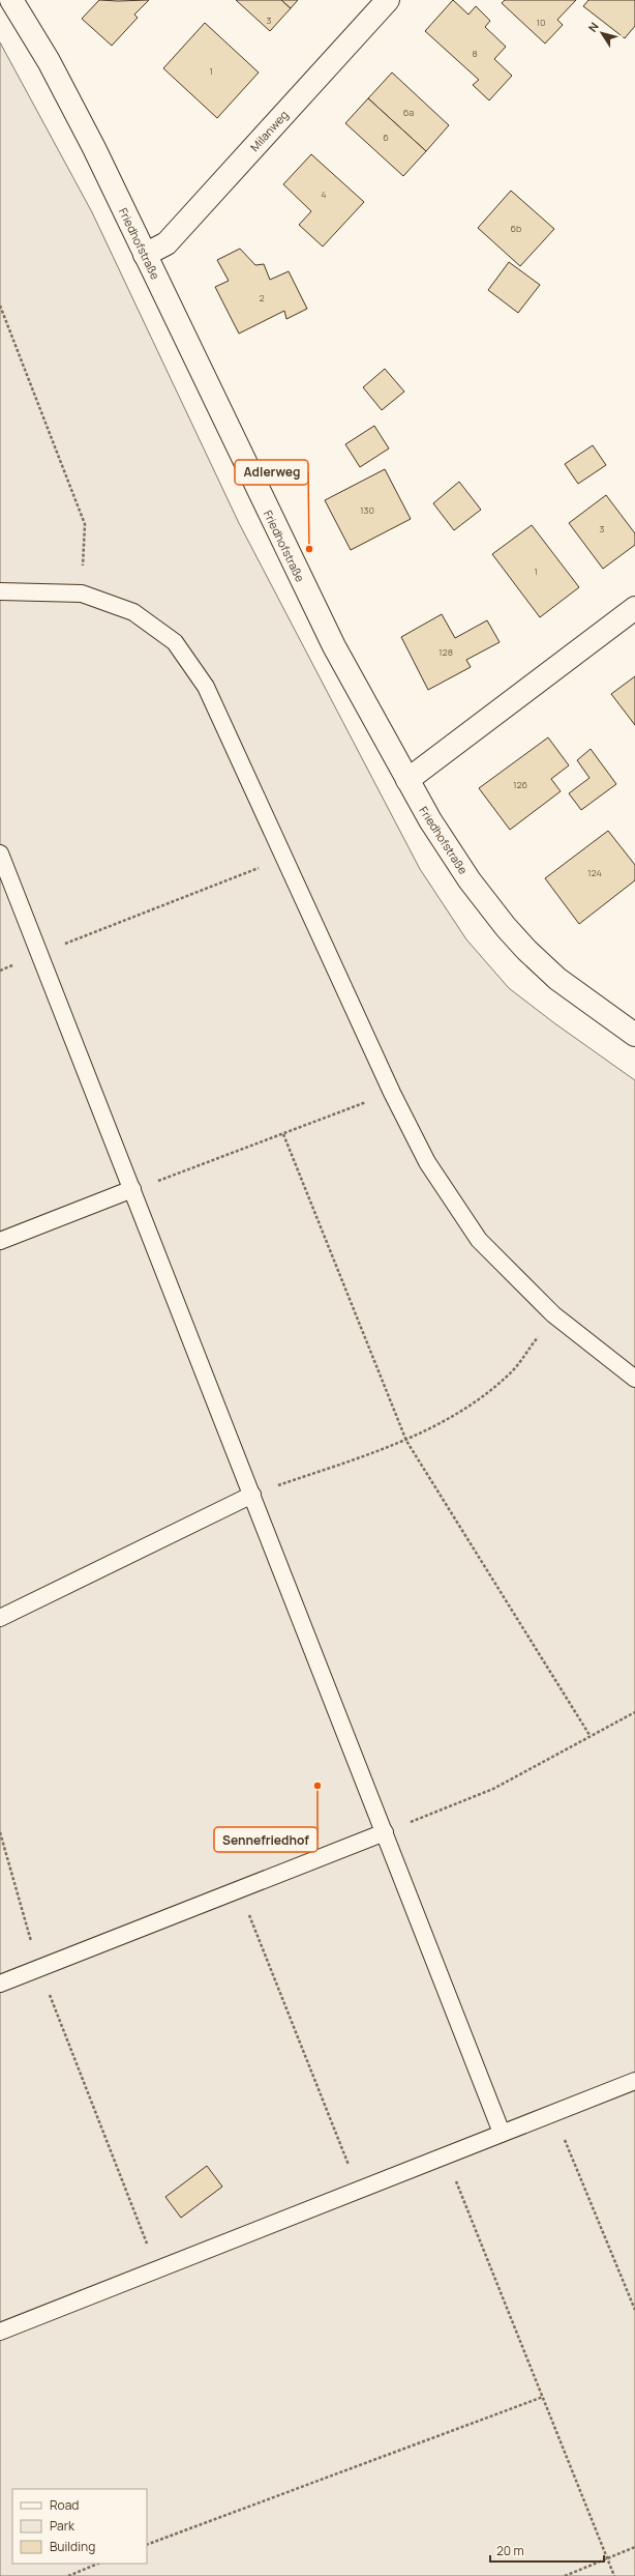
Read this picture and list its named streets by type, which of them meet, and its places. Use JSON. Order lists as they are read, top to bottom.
{
  "streets": {
    "street": ["Milanweg", "Friedhofstraße"]
  },
  "crossings": [
    ["Milanweg", "Friedhofstraße"]
  ],
  "places": ["Adlerweg", "Sennefriedhof"],
  "house_numbers": [
    "3",
    "10",
    "8",
    "1",
    "6a",
    "6",
    "4",
    "6b",
    "2",
    "130",
    "3",
    "1",
    "128",
    "126",
    "124"
  ],
  "legend": ["Road", "Park", "Building"],
  "scale_bar": "20 m",
  "north": "top left"
}
